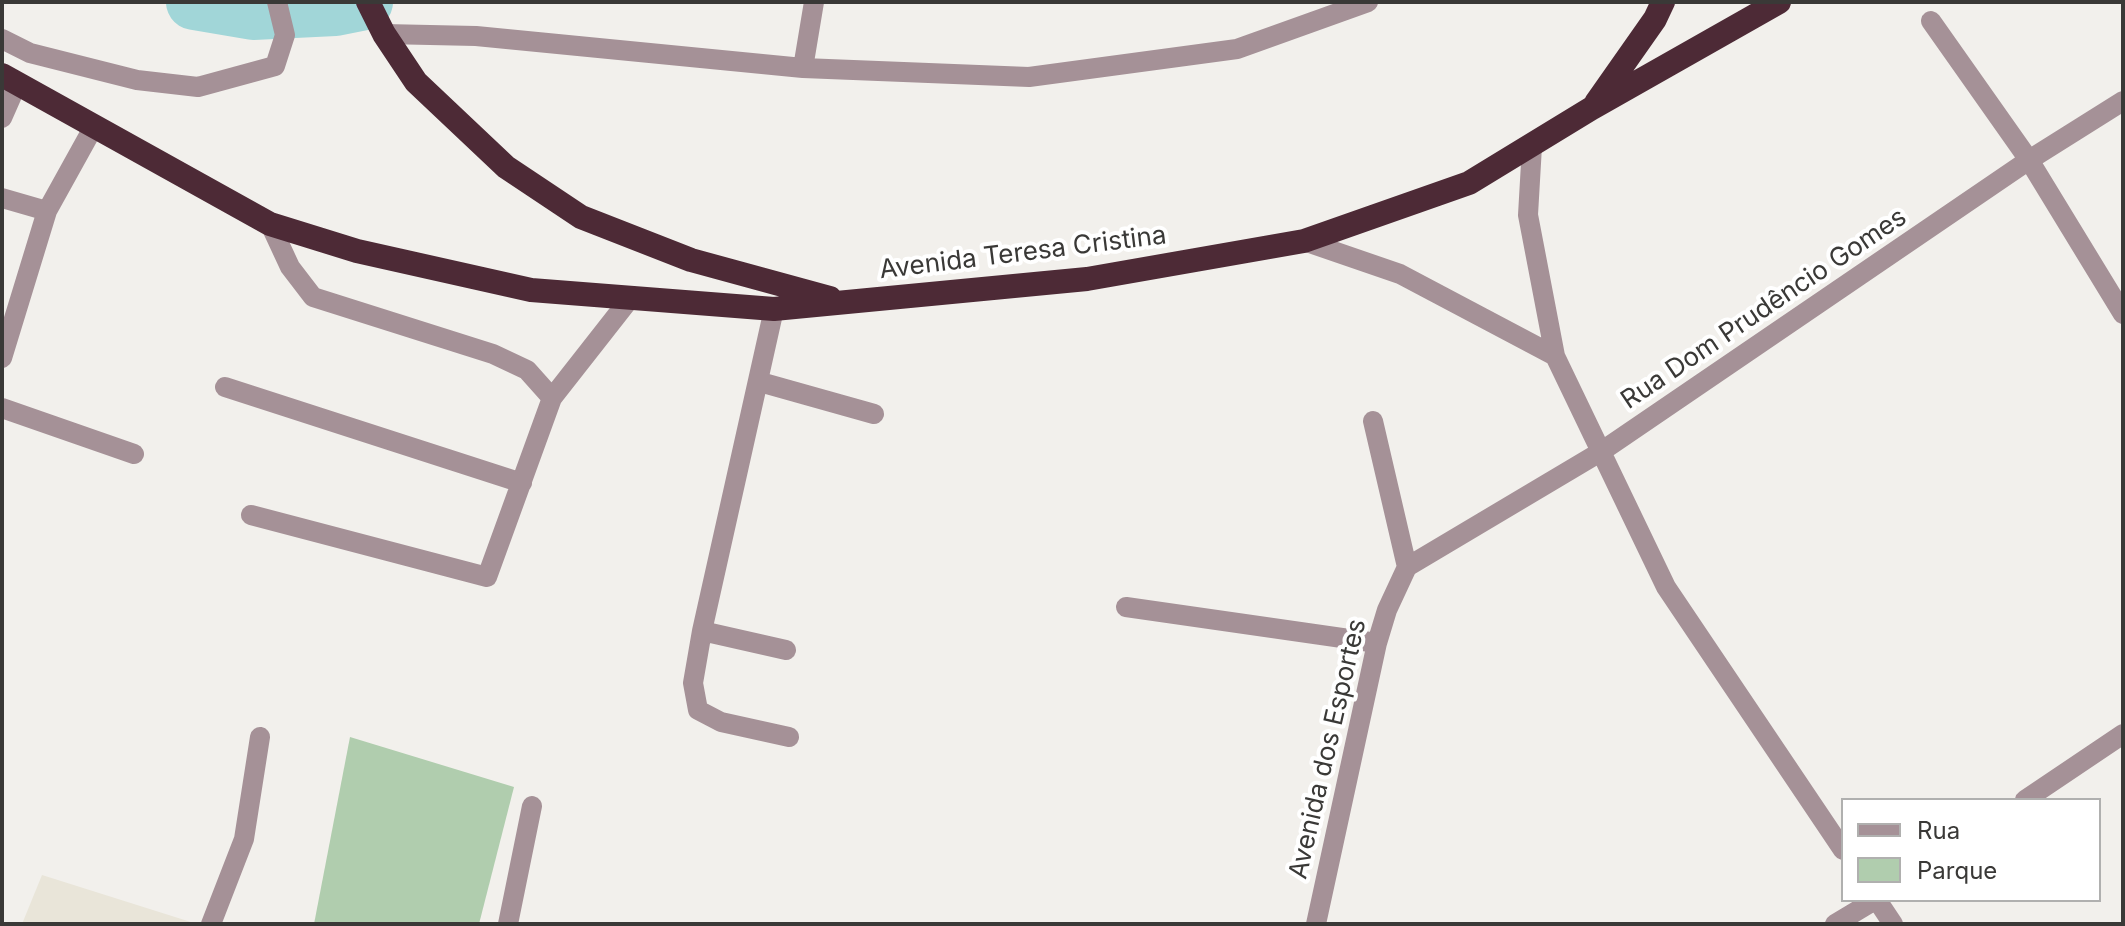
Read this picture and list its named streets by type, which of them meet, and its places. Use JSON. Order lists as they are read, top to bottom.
{
  "streets": {
    "highway": ["Avenida Teresa Cristina"],
    "street": ["Rua Dom Prudêncio Gomes", "Avenida dos Esportes"]
  },
  "crossings": [
    ["Rua Dom Prudêncio Gomes", "Avenida dos Esportes"]
  ],
  "legend": ["Rua", "Parque"]
}
